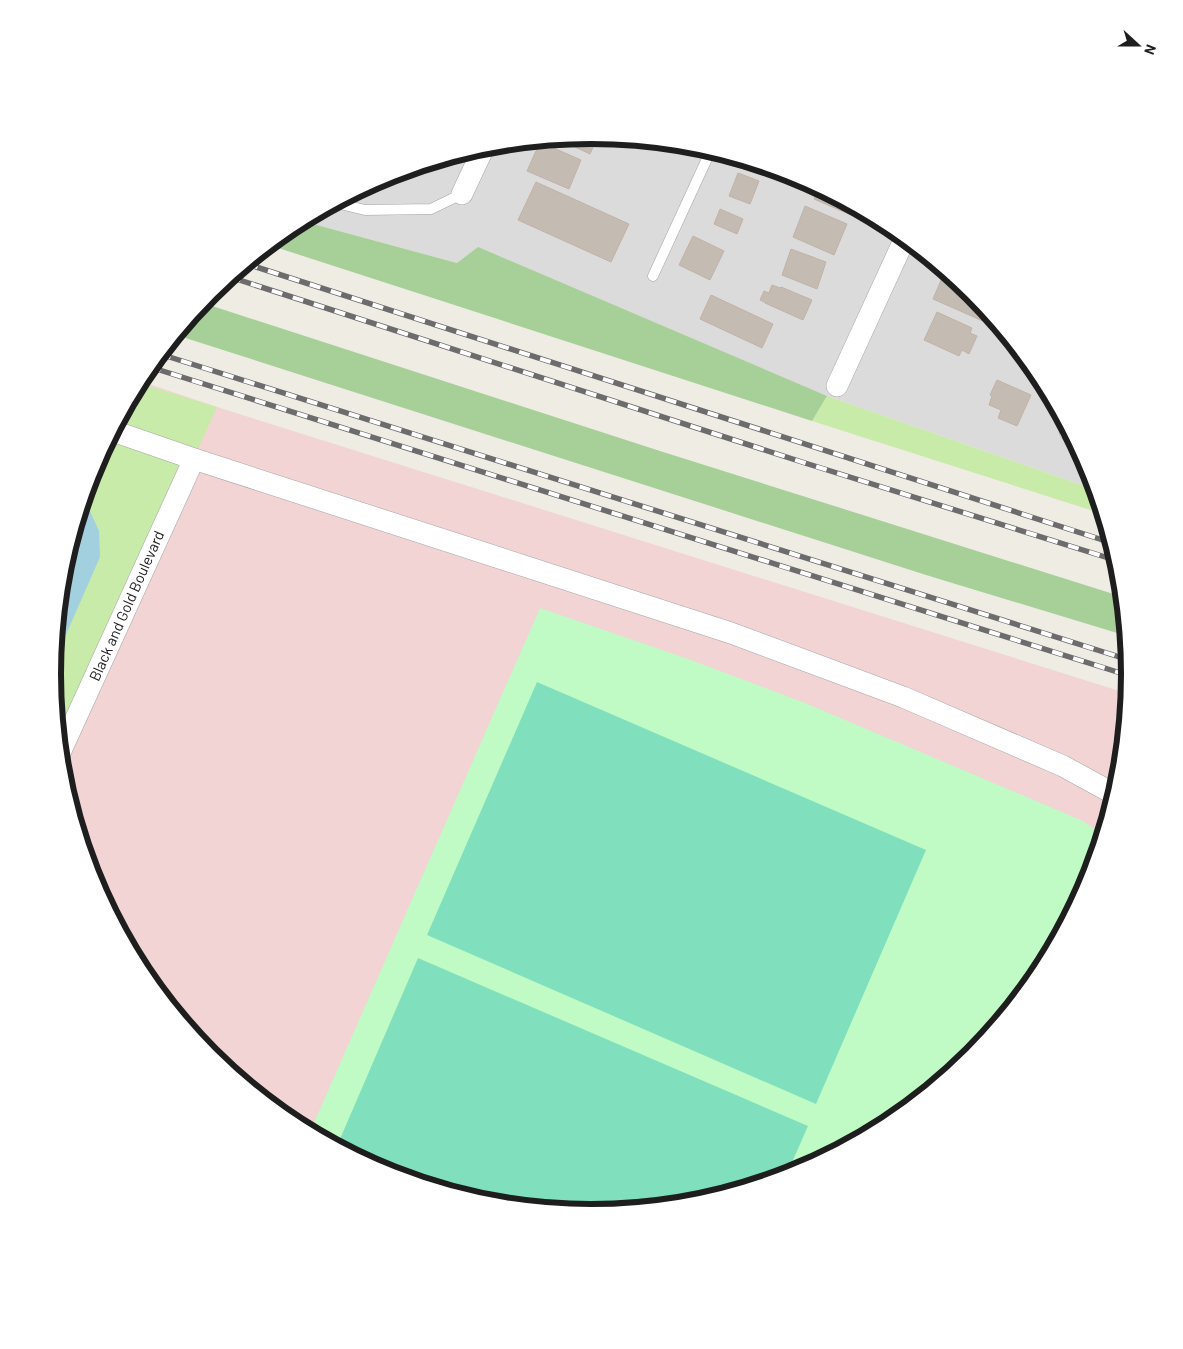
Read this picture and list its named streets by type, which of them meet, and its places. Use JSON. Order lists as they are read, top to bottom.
{
  "streets": {
    "street": ["Black and Gold Boulevard"]
  },
  "north": "right"
}
